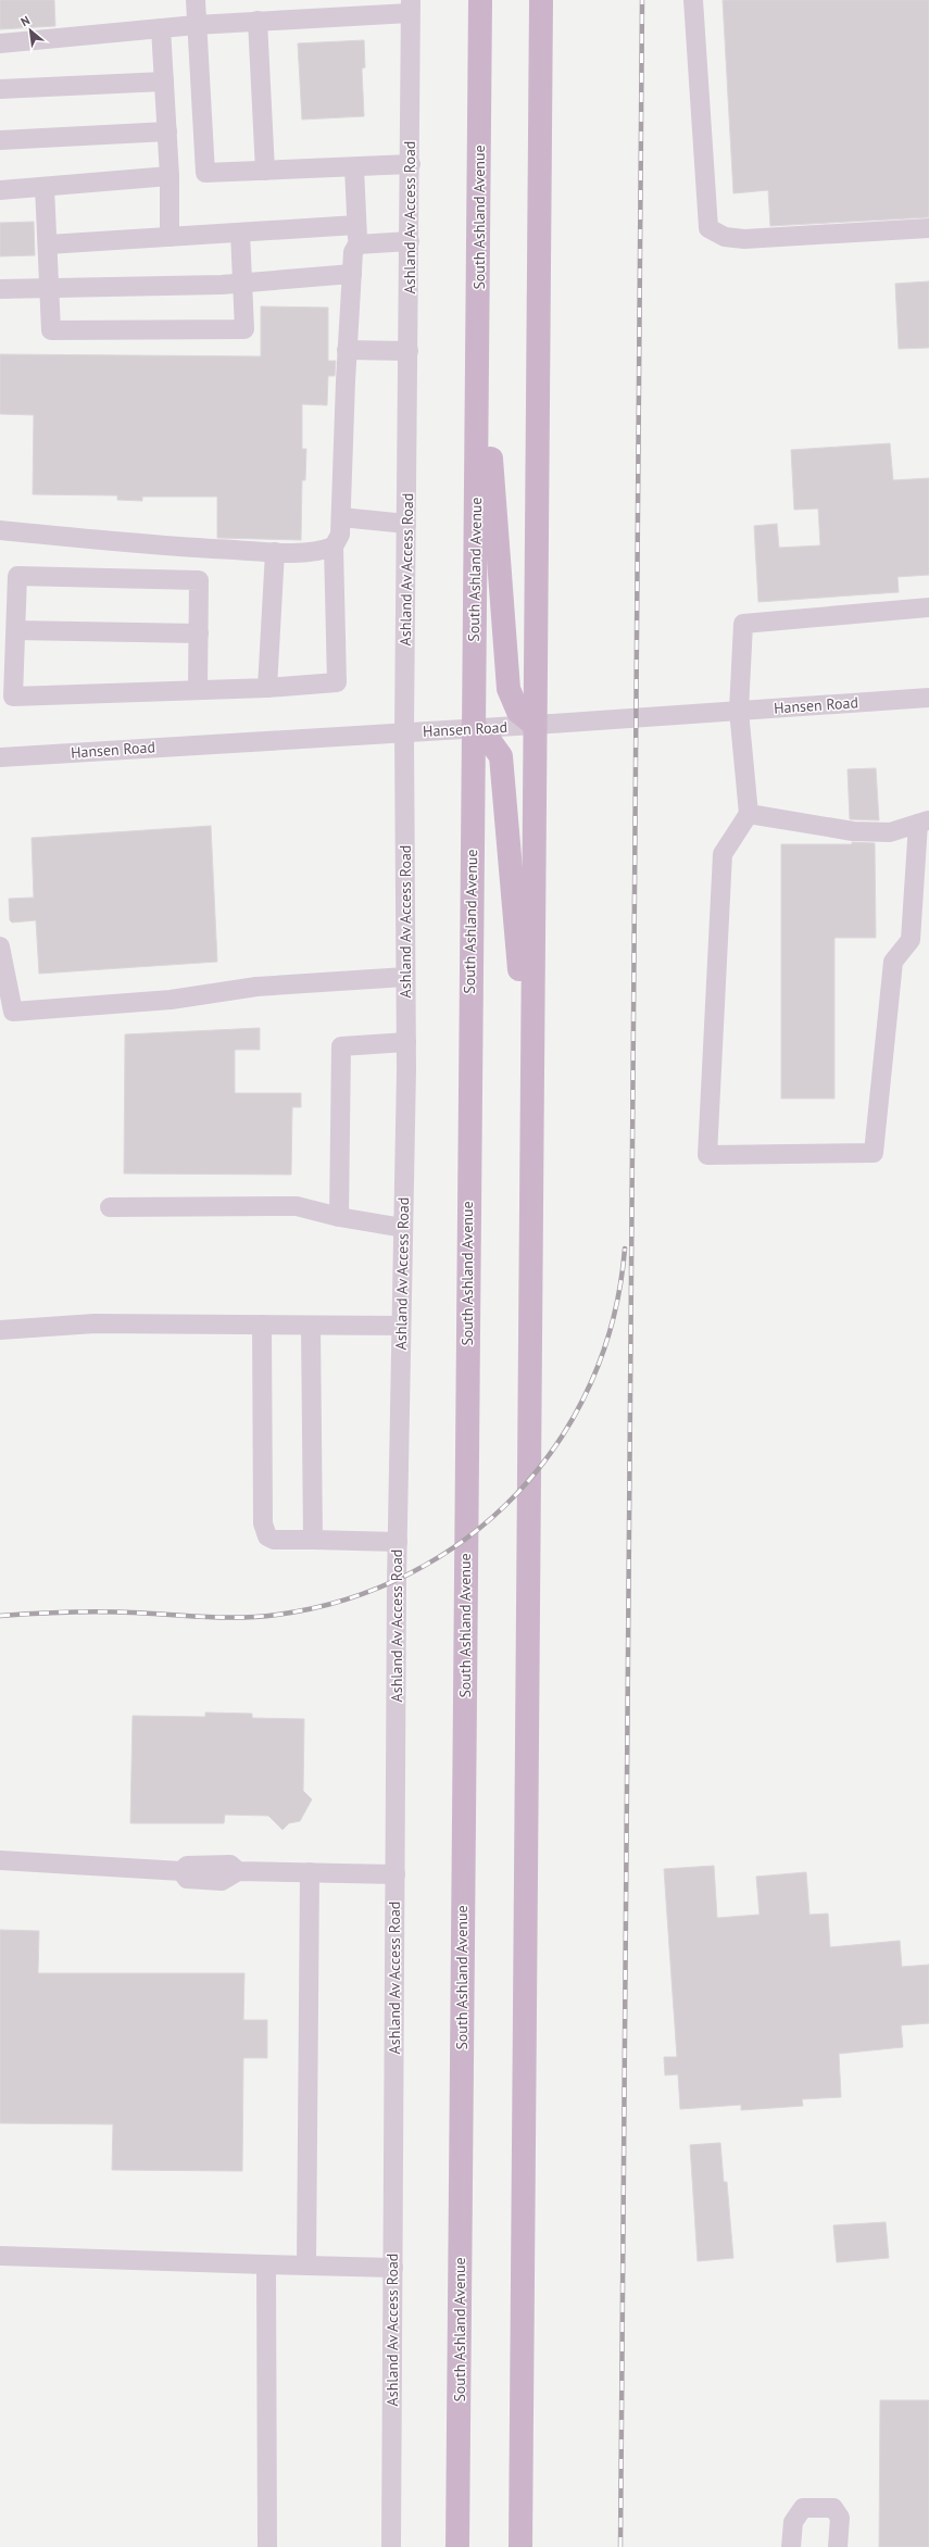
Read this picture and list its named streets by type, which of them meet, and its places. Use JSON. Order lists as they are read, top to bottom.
{
  "streets": {
    "main road": ["South Ashland Avenue"],
    "street": ["Ashland Av Access Road", "Hansen Road"]
  },
  "crossings": [
    ["Ashland Av Access Road", "Hansen Road"],
    ["South Ashland Avenue", "Hansen Road"]
  ],
  "north": "top left"
}
